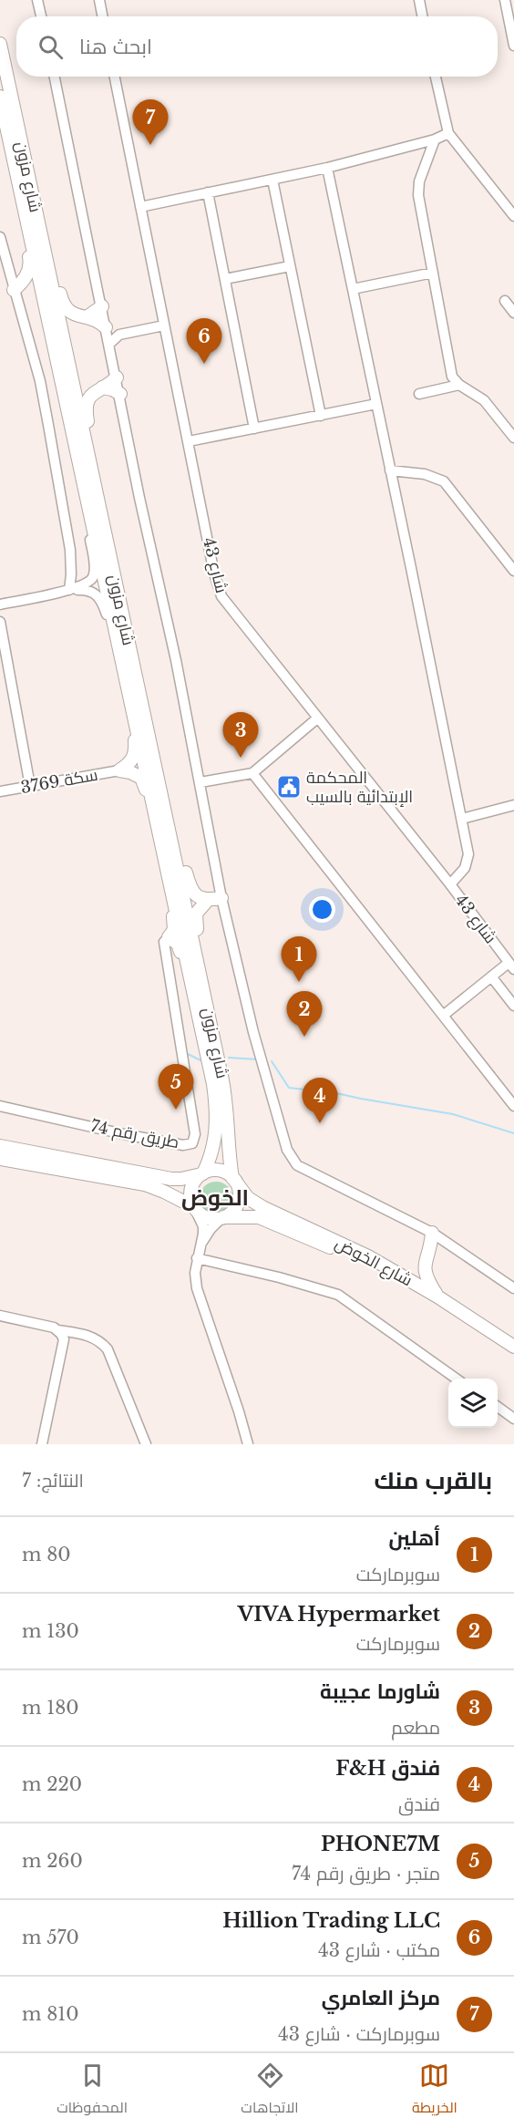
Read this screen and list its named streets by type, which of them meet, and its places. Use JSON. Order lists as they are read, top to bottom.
{
  "streets": {
    "main road": ["شارع مزون", "شارع الخوض"],
    "street": ["شارع 43", "سكة 3769", "طريق رقم 74"]
  },
  "crossings": [
    ["شارع مزون", "شارع الخوض"]
  ],
  "districts": ["الخوض"],
  "places": {
    "public building": ["المحكمة الإبتدائية بالسيب"]
  },
  "page": {
    "search": "ابحث هنا",
    "pins": [
      "7",
      "6",
      "3",
      "1",
      "2",
      "5",
      "4"
    ],
    "heading": ["بالقرب منك", "النتائج: 7"],
    "list": [
      {
        "mark": "1",
        "name": "أهلين",
        "note": "سوبرماركت",
        "value": "80 m"
      },
      {
        "mark": "2",
        "name": "VIVA Hypermarket",
        "note": "سوبرماركت",
        "value": "130 m"
      },
      {
        "mark": "3",
        "name": "شاورما عجيبة",
        "note": "مطعم",
        "value": "180 m"
      },
      {
        "mark": "4",
        "name": "فندق F&H",
        "note": "فندق",
        "value": "220 m"
      },
      {
        "mark": "5",
        "name": "PHONE7M",
        "note": "متجر · طريق رقم 74",
        "value": "260 m"
      },
      {
        "mark": "6",
        "name": "Hillion Trading LLC",
        "note": "مكتب · شارع 43",
        "value": "570 m"
      },
      {
        "mark": "7",
        "name": "مركز العامري",
        "note": "سوبرماركت · شارع 43",
        "value": "810 m"
      }
    ],
    "nav": ["الخريطة", "الاتجاهات", "المحفوظات"]
  }
}
